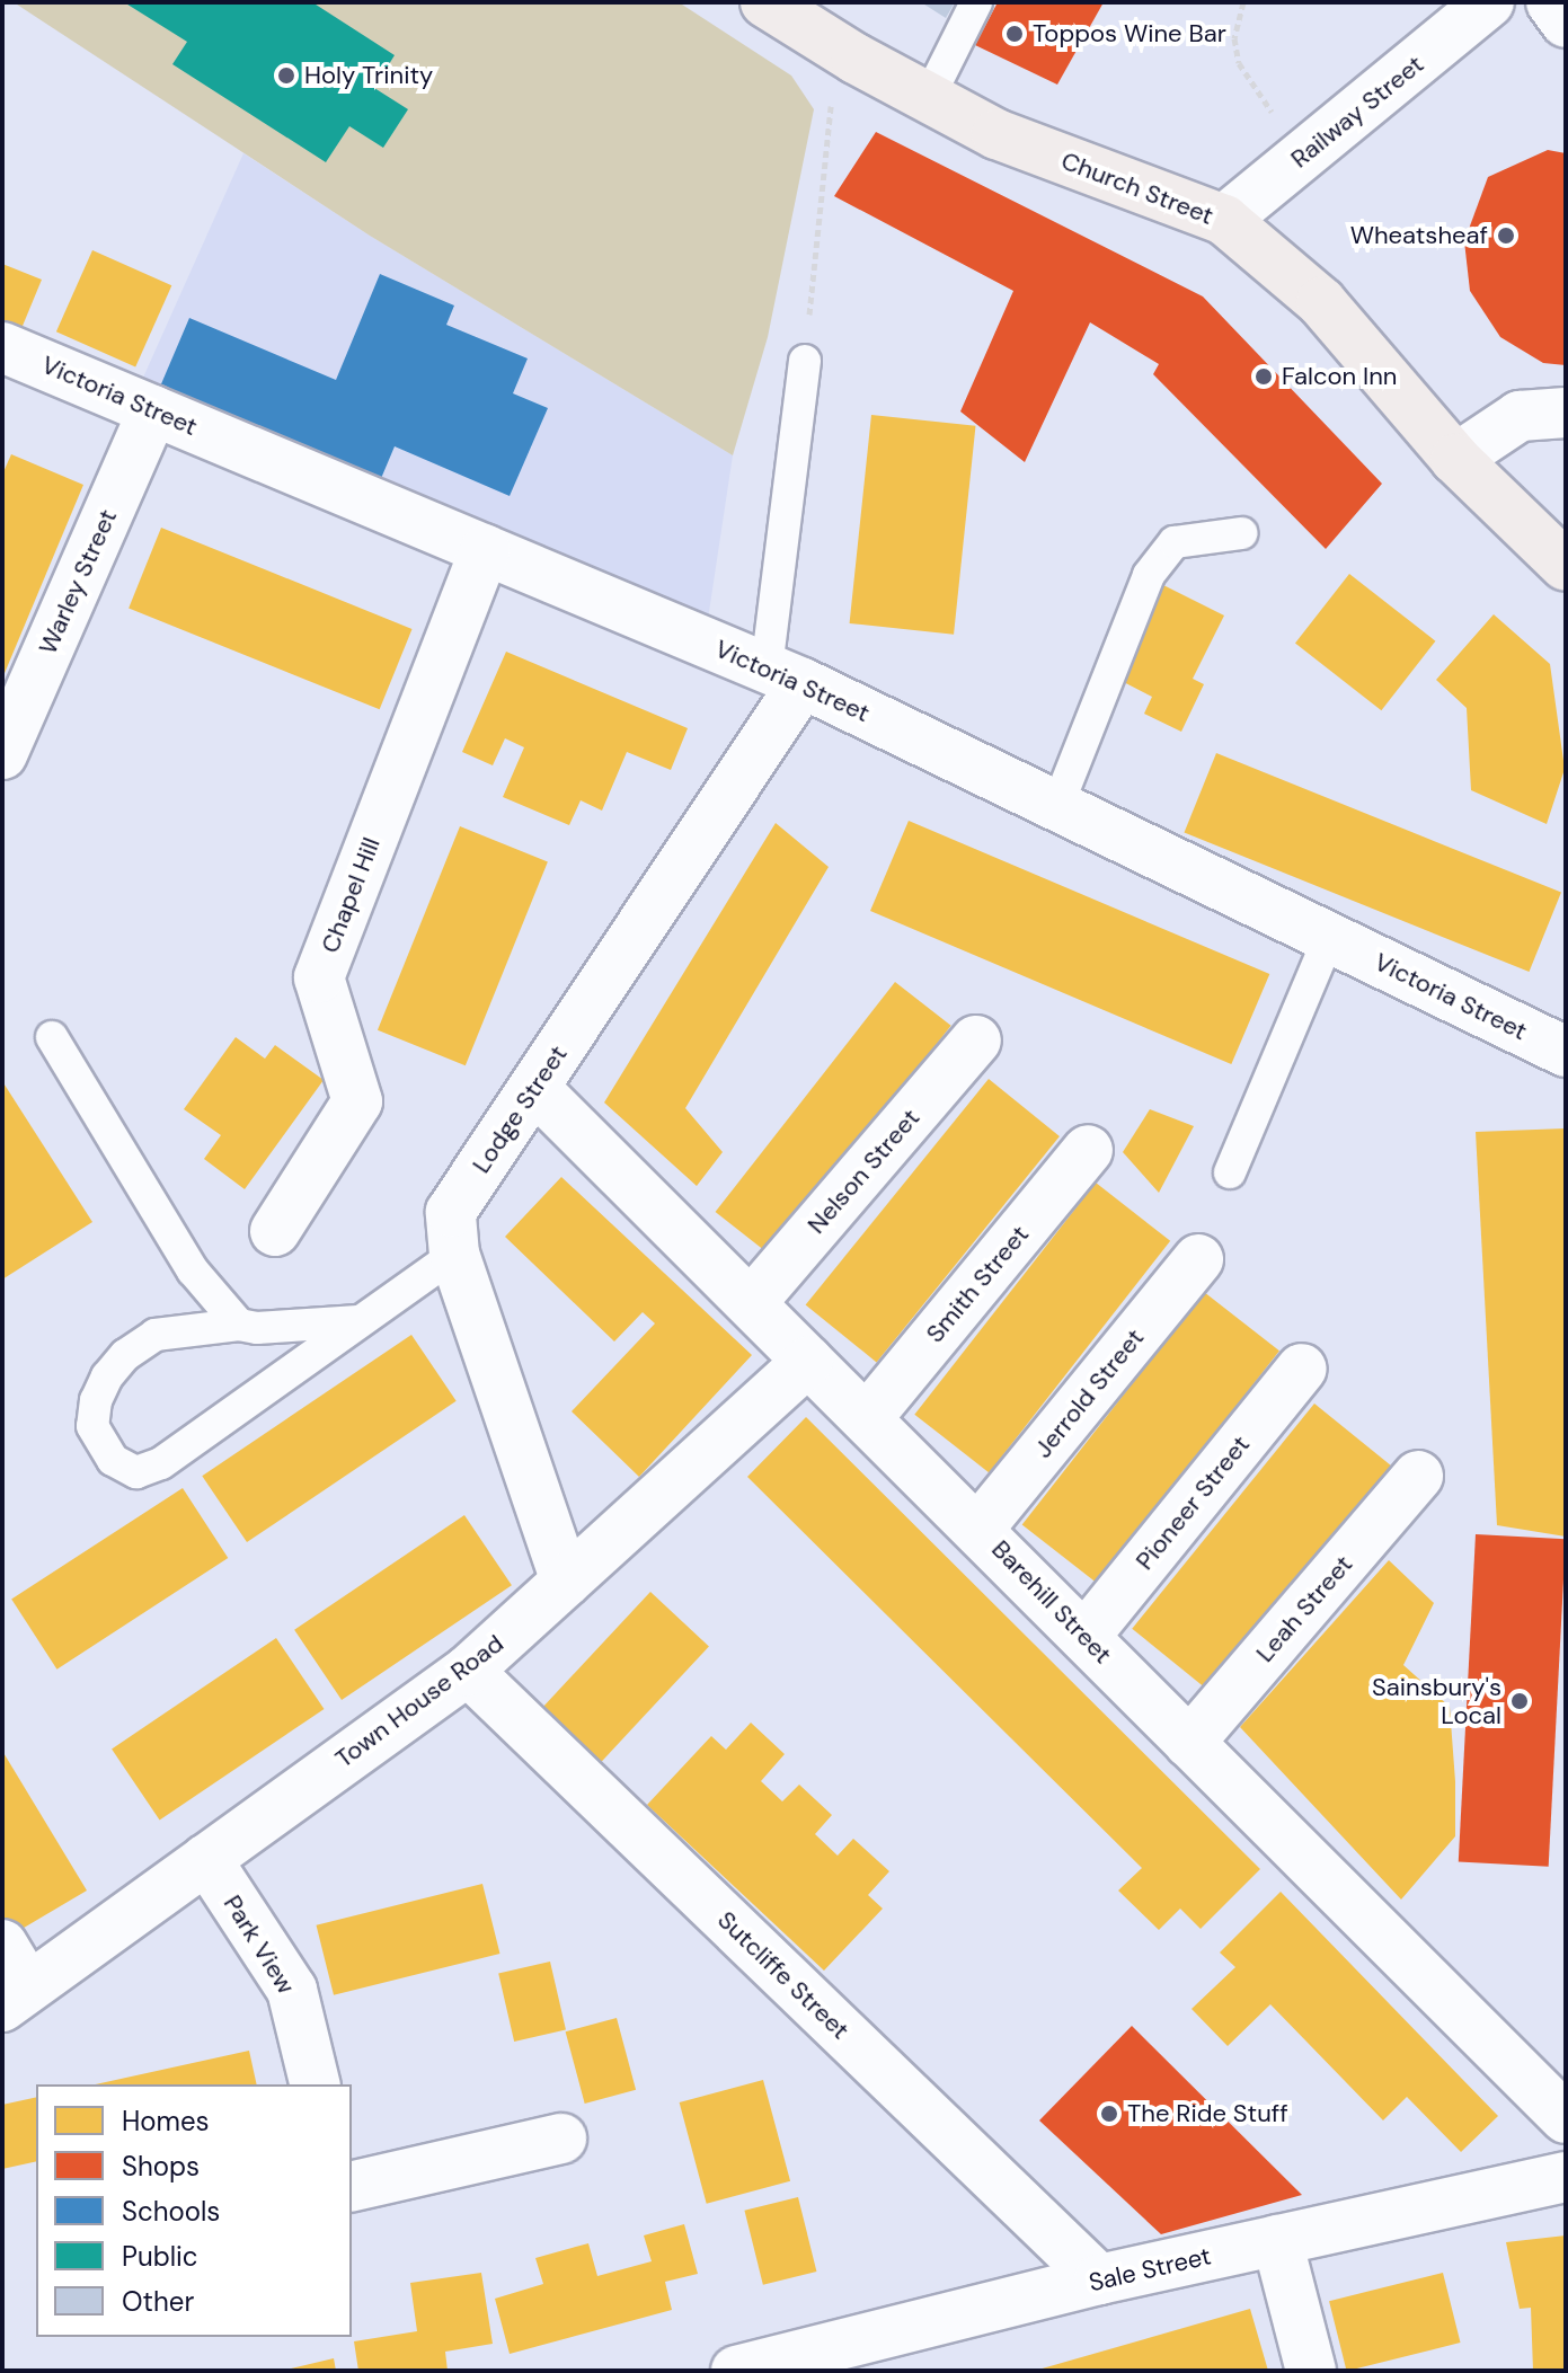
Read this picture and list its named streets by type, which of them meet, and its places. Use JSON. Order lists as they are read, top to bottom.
{
  "streets": {
    "highway": ["Church Street"],
    "street": [
      "Railway Street",
      "Victoria Street",
      "Warley Street",
      "Chapel Hill",
      "Lodge Street",
      "Nelson Street",
      "Smith Street",
      "Jerrold Street",
      "Pioneer Street",
      "Barehill Street",
      "Leah Street",
      "Town House Road",
      "Park View",
      "Sutcliffe Street",
      "Sale Street"
    ]
  },
  "crossings": [
    ["Railway Street", "Church Street"],
    ["Victoria Street", "Warley Street"],
    ["Victoria Street", "Chapel Hill"],
    ["Victoria Street", "Lodge Street"],
    ["Lodge Street", "Barehill Street"],
    ["Lodge Street", "Town House Road"],
    ["Nelson Street", "Barehill Street"],
    ["Smith Street", "Barehill Street"],
    ["Jerrold Street", "Barehill Street"],
    ["Pioneer Street", "Barehill Street"],
    ["Barehill Street", "Leah Street"],
    ["Barehill Street", "Town House Road"],
    ["Town House Road", "Park View"],
    ["Town House Road", "Sutcliffe Street"],
    ["Sutcliffe Street", "Sale Street"]
  ],
  "places": [
    "Toppos Wine Bar",
    "Holy Trinity",
    "Wheatsheaf",
    "Falcon Inn",
    "Sainsbury's Local",
    "The Ride Stuff"
  ],
  "legend": [
    "Homes",
    "Shops",
    "Schools",
    "Public",
    "Other"
  ]
}
